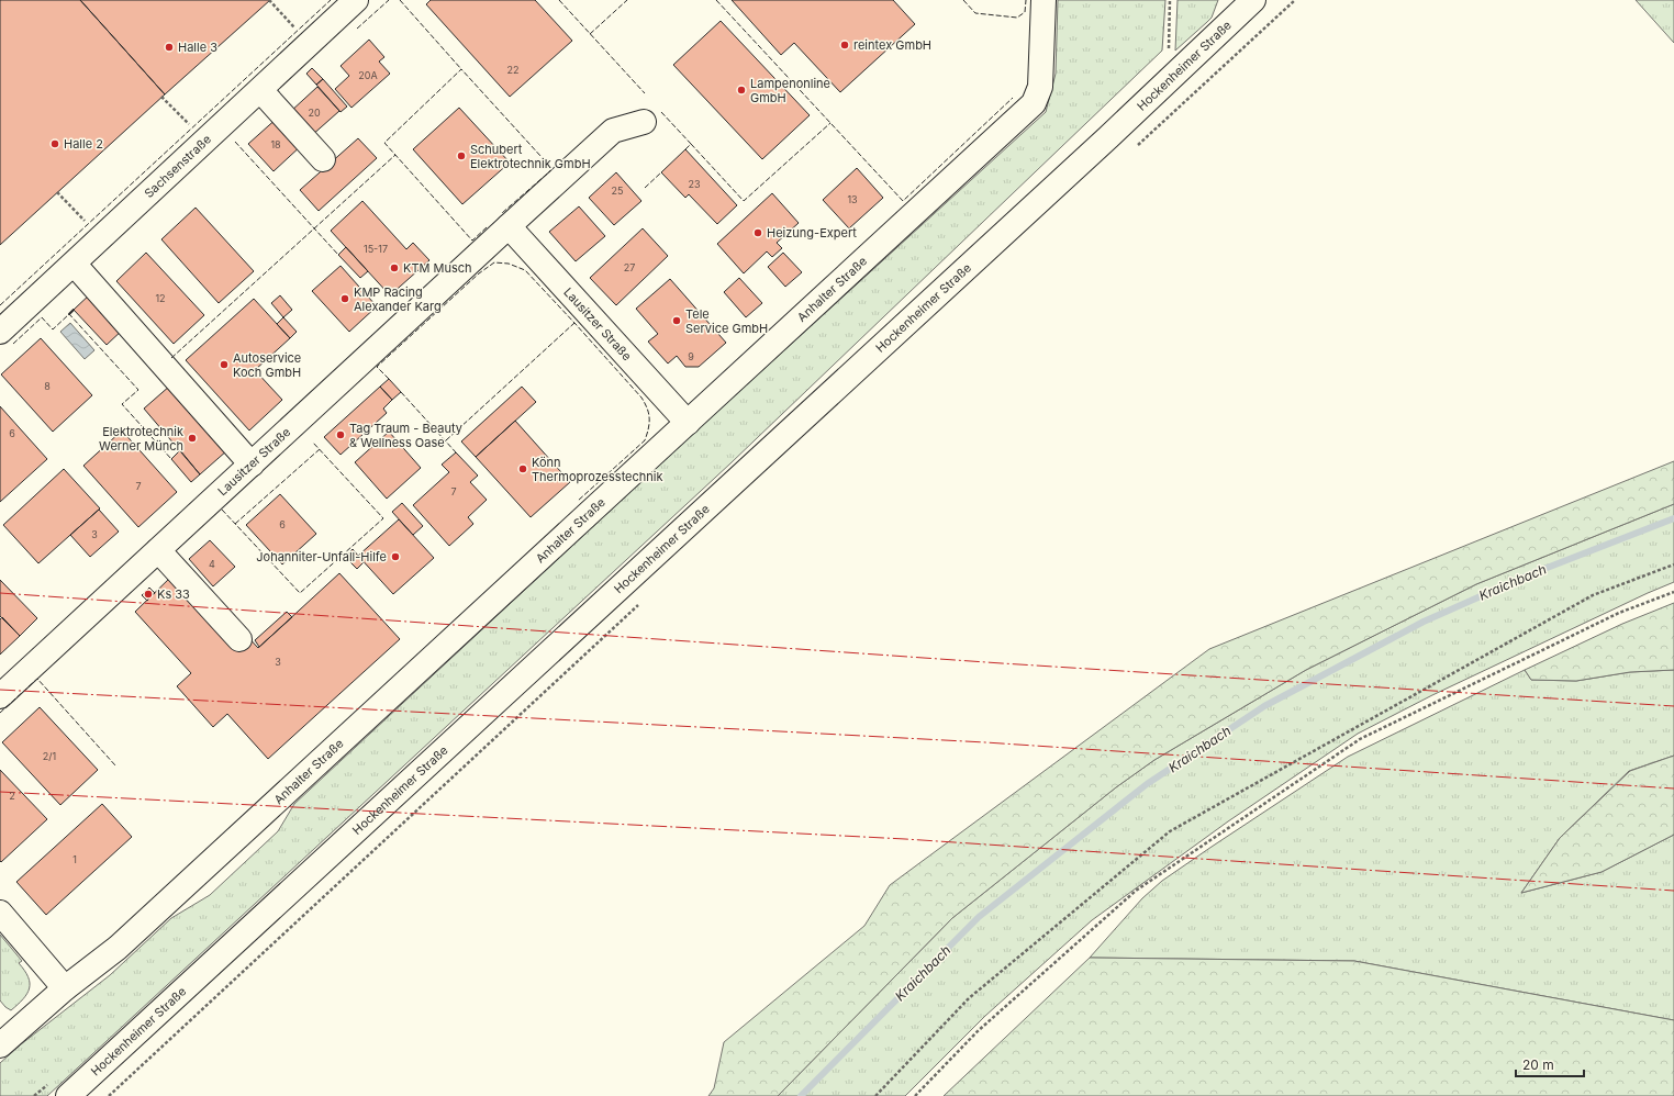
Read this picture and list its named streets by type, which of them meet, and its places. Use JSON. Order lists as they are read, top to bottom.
{
  "streets": {
    "street": [
      "Hockenheimer Straße",
      "Sachsenstraße",
      "Anhalter Straße",
      "Lausitzer Straße"
    ]
  },
  "crossings": [
    ["Anhalter Straße", "Lausitzer Straße"]
  ],
  "water": ["Kraichbach"],
  "places": [
    "reintex GmbH",
    "Halle 3",
    "Lampenonline GmbH",
    "Halle 2",
    "Schubert Elektrotechnik GmbH",
    "Heizung-Expert",
    "KTM Musch",
    "KMP Racing Alexander Karg",
    "Tele Service GmbH",
    "Autoservice Koch GmbH",
    "Tag Traum - Beauty & Wellness Oase",
    "Elektrotechnik Werner Münch",
    "Könn Thermoprozesstechnik",
    "Johanniter-Unfall-Hilfe",
    "Ks 33"
  ],
  "house_numbers": [
    "22",
    "20A",
    "20",
    "18",
    "23",
    "25",
    "13",
    "15-17",
    "27",
    "12",
    "9",
    "8",
    "6",
    "7",
    "7",
    "6",
    "3",
    "4",
    "3",
    "2/1",
    "2",
    "1"
  ],
  "scale_bar": "20 m"
}
